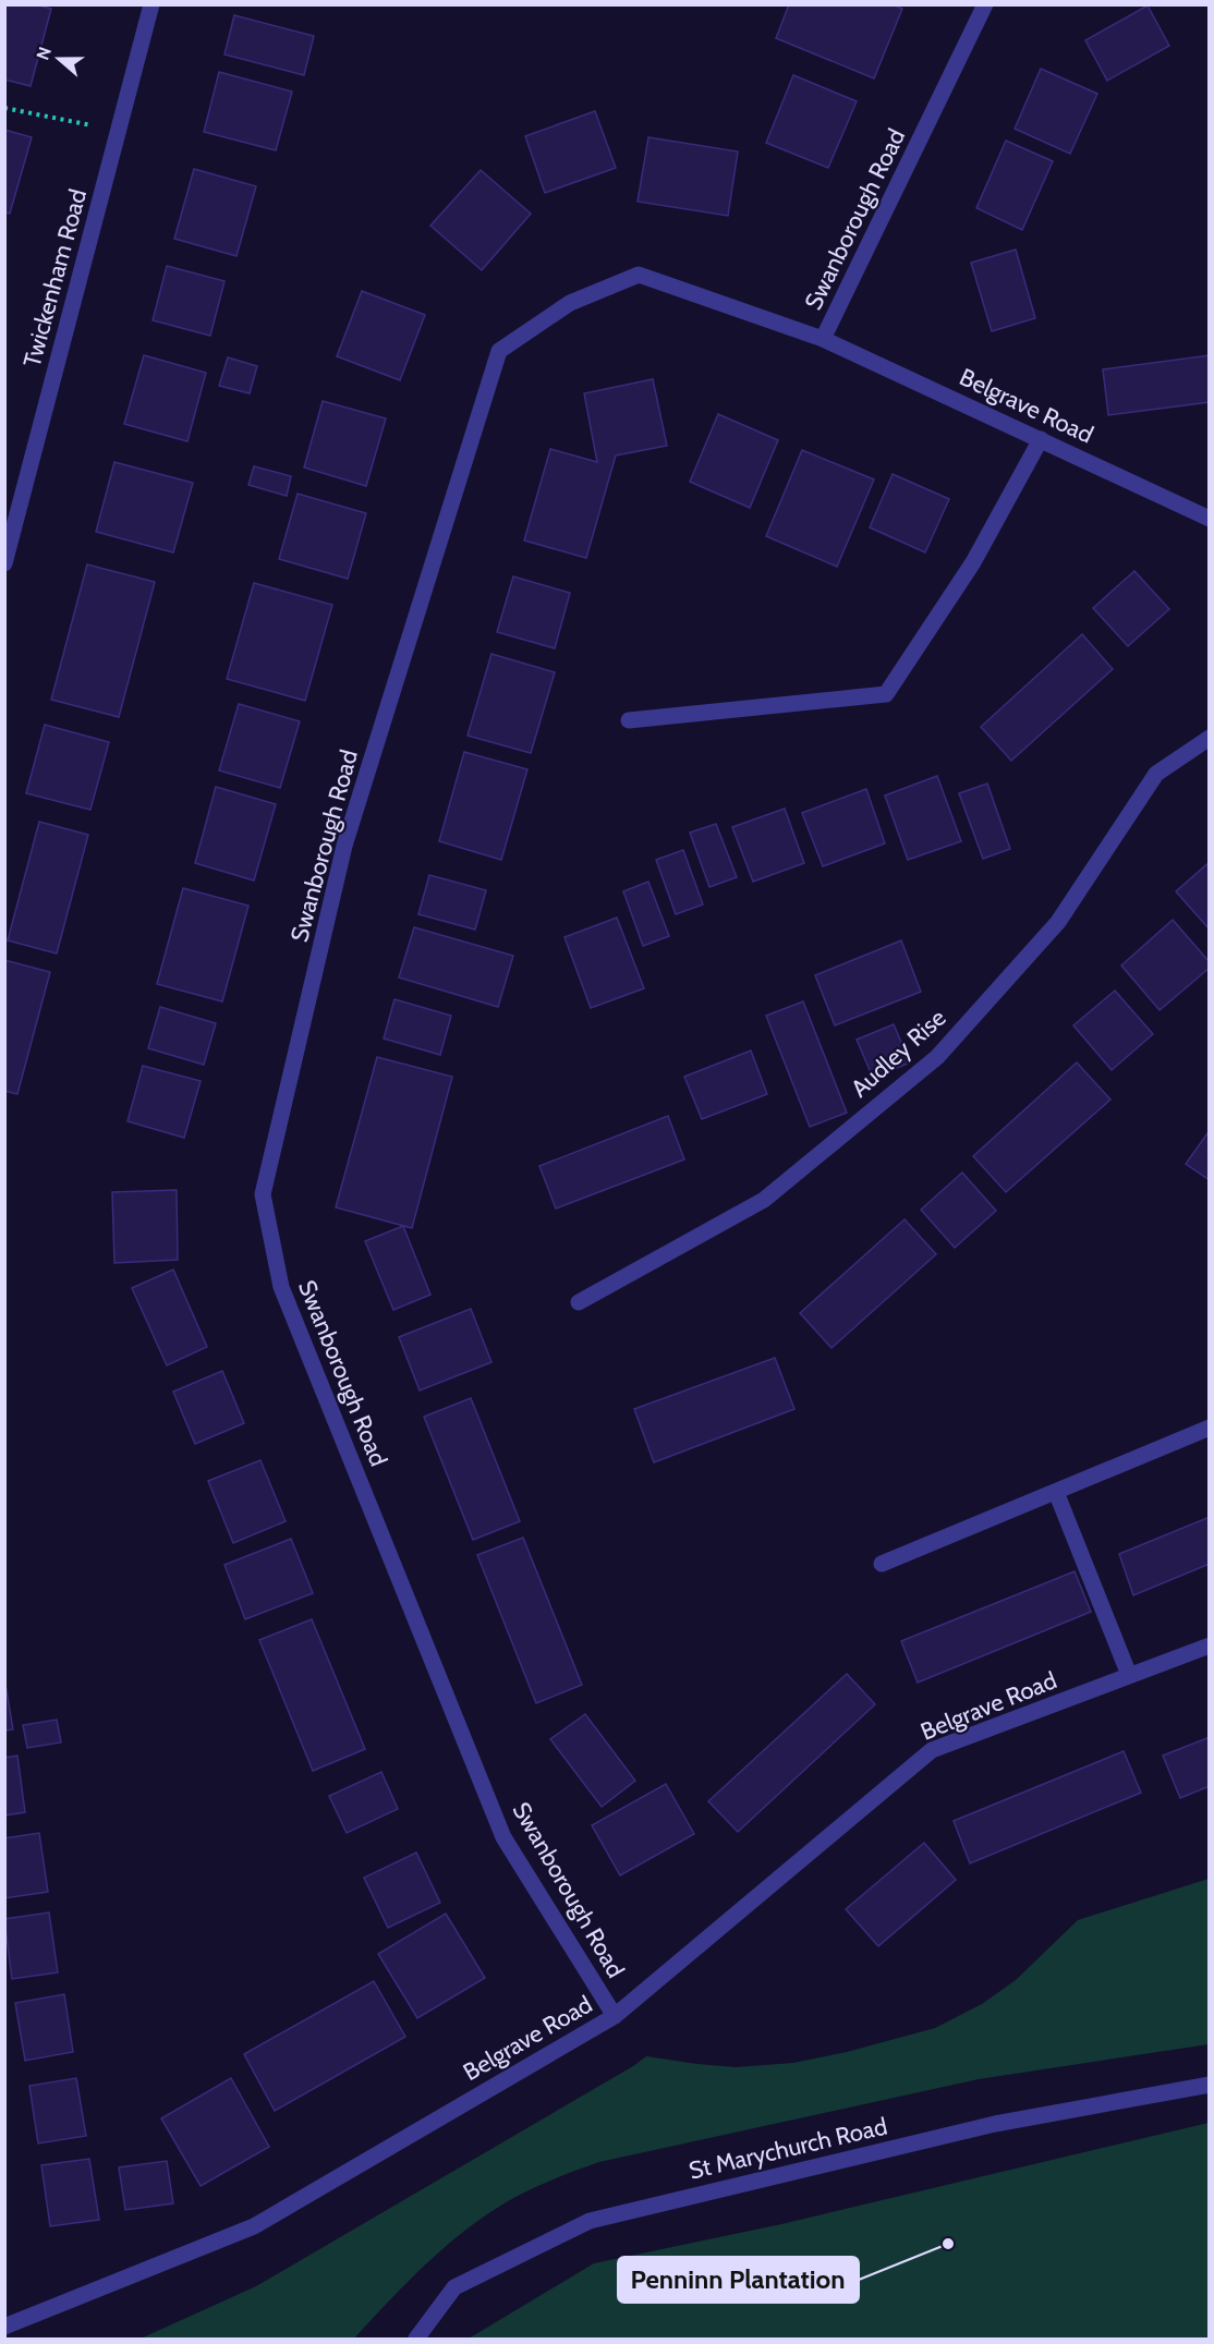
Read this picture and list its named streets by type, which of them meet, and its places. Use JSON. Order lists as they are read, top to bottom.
{
  "streets": {
    "street": [
      "Swanborough Road",
      "Twickenham Road",
      "Belgrave Road",
      "Audley Rise",
      "St Marychurch Road"
    ]
  },
  "crossings": [
    ["Swanborough Road", "Belgrave Road"]
  ],
  "places": ["Penninn Plantation"],
  "north": "left"
}
